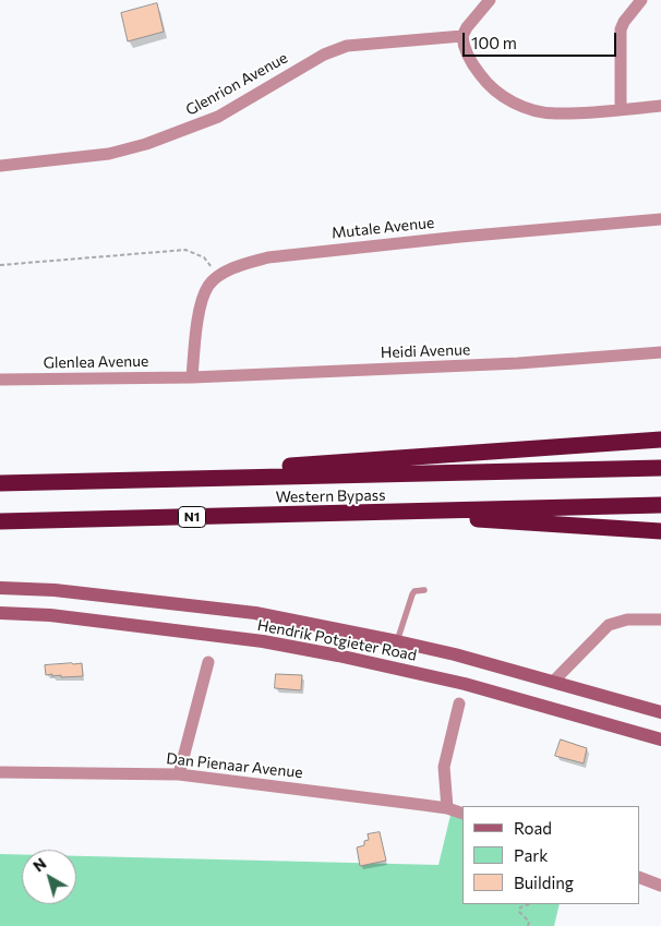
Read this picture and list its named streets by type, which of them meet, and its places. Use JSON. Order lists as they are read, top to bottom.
{
  "streets": {
    "highway": ["Western Bypass", "N1"],
    "main road": ["Hendrik Potgieter Road"],
    "street": [
      "Glenrion Avenue",
      "Mutale Avenue",
      "Heidi Avenue",
      "Glenlea Avenue",
      "Dan Pienaar Avenue"
    ]
  },
  "crossings": [
    ["Mutale Avenue", "Heidi Avenue"],
    ["Mutale Avenue", "Glenlea Avenue"],
    ["Heidi Avenue", "Glenlea Avenue"]
  ],
  "legend": ["Road", "Park", "Building"],
  "scale_bar": "100 m",
  "north": "top left"
}
